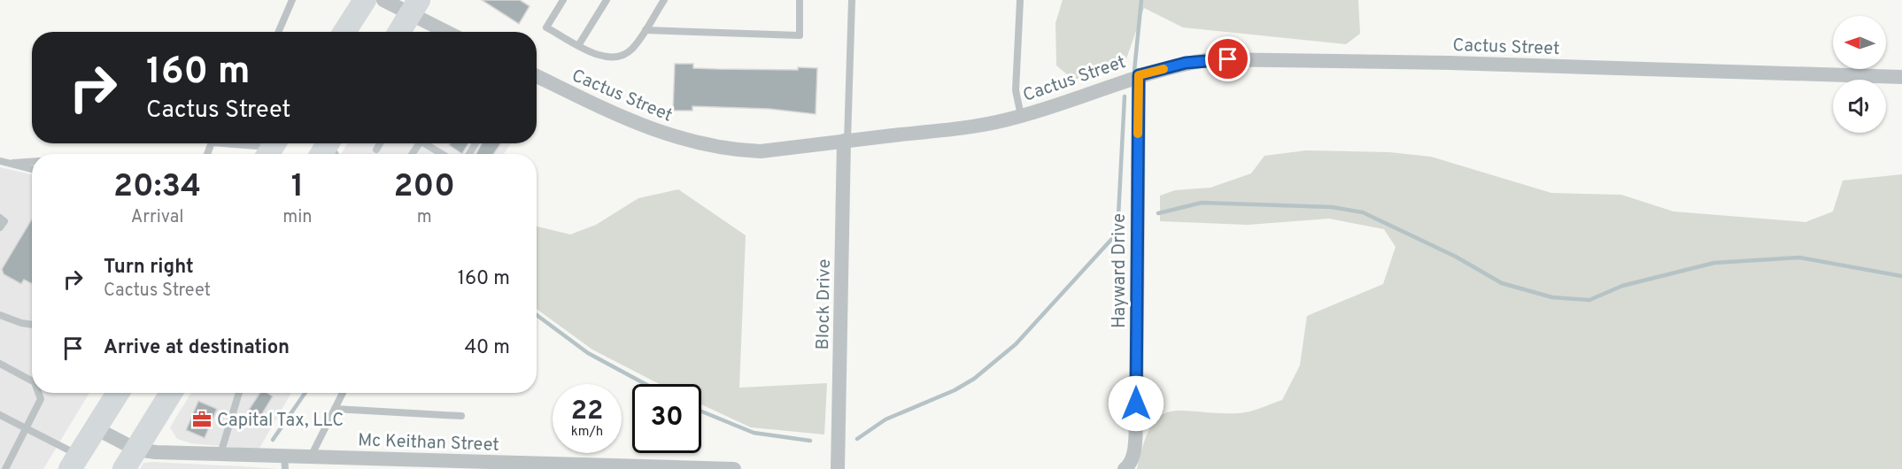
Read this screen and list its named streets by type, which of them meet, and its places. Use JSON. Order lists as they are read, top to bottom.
{
  "streets": {
    "street": [
      "Cactus Street",
      "Hayward Drive",
      "Block Drive",
      "Mc Keithan Street"
    ]
  },
  "crossings": [
    ["Cactus Street", "Hayward Drive"],
    ["Cactus Street", "Block Drive"]
  ],
  "places": {
    "office": ["Capital Tax, LLC"]
  },
  "north": "left",
  "page": {
    "turn": ["160 m", "Cactus Street"],
    "eta": [
      "20:34",
      "Arrival",
      "1",
      "min",
      "200",
      "m"
    ],
    "list": [
      {
        "name": "Turn right",
        "note": "Cactus Street",
        "value": "160 m"
      },
      {
        "name": "Arrive at destination",
        "value": "40 m"
      }
    ],
    "speed": "22 km/h",
    "limit": "30"
  }
}
